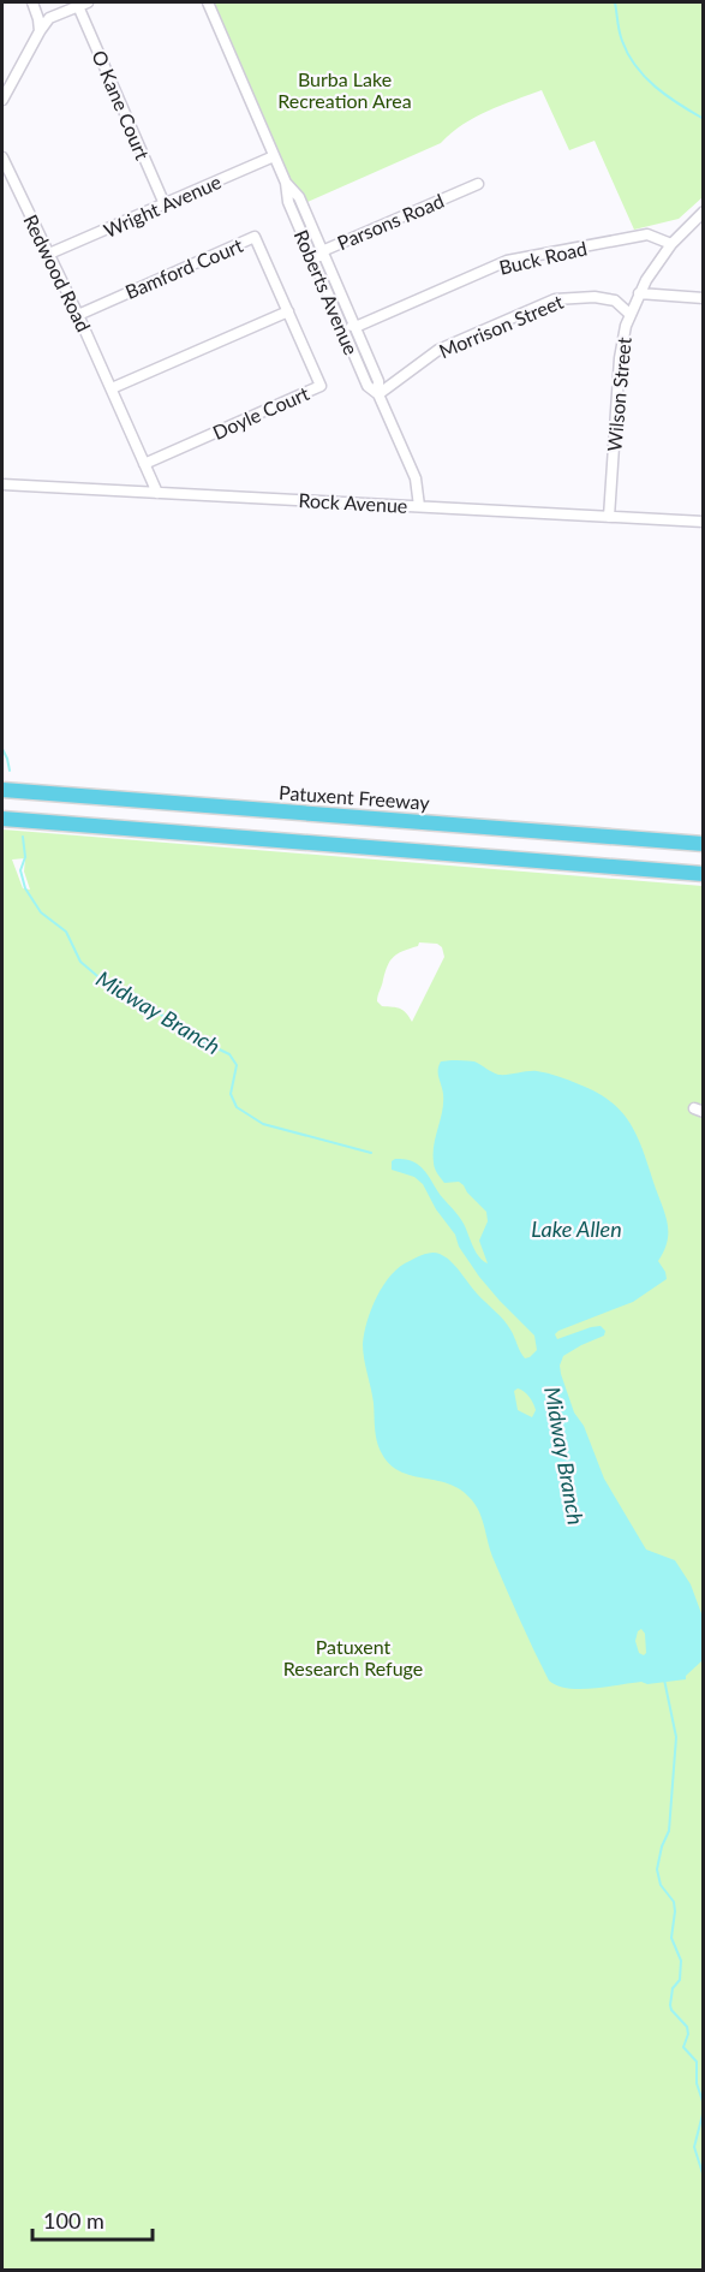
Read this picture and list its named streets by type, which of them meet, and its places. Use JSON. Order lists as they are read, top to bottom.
{
  "streets": {
    "highway": ["Patuxent Freeway"],
    "street": [
      "O Kane Court",
      "Wright Avenue",
      "Parsons Road",
      "Buck Road",
      "Bamford Court",
      "Redwood Road",
      "Roberts Avenue",
      "Morrison Street",
      "Wilson Street",
      "Doyle Court",
      "Rock Avenue"
    ]
  },
  "crossings": [
    ["O Kane Court", "Wright Avenue"],
    ["Wright Avenue", "Redwood Road"],
    ["Wright Avenue", "Roberts Avenue"],
    ["Parsons Road", "Roberts Avenue"],
    ["Buck Road", "Roberts Avenue"],
    ["Buck Road", "Wilson Street"],
    ["Bamford Court", "Redwood Road"],
    ["Bamford Court", "Doyle Court"],
    ["Roberts Avenue", "Morrison Street"],
    ["Roberts Avenue", "Rock Avenue"],
    ["Morrison Street", "Wilson Street"],
    ["Wilson Street", "Rock Avenue"]
  ],
  "water": ["Midway Branch", "Lake Allen"],
  "parks": ["Burba Lake Recreation Area", "Patuxent Research Refuge"],
  "scale_bar": "100 m"
}
